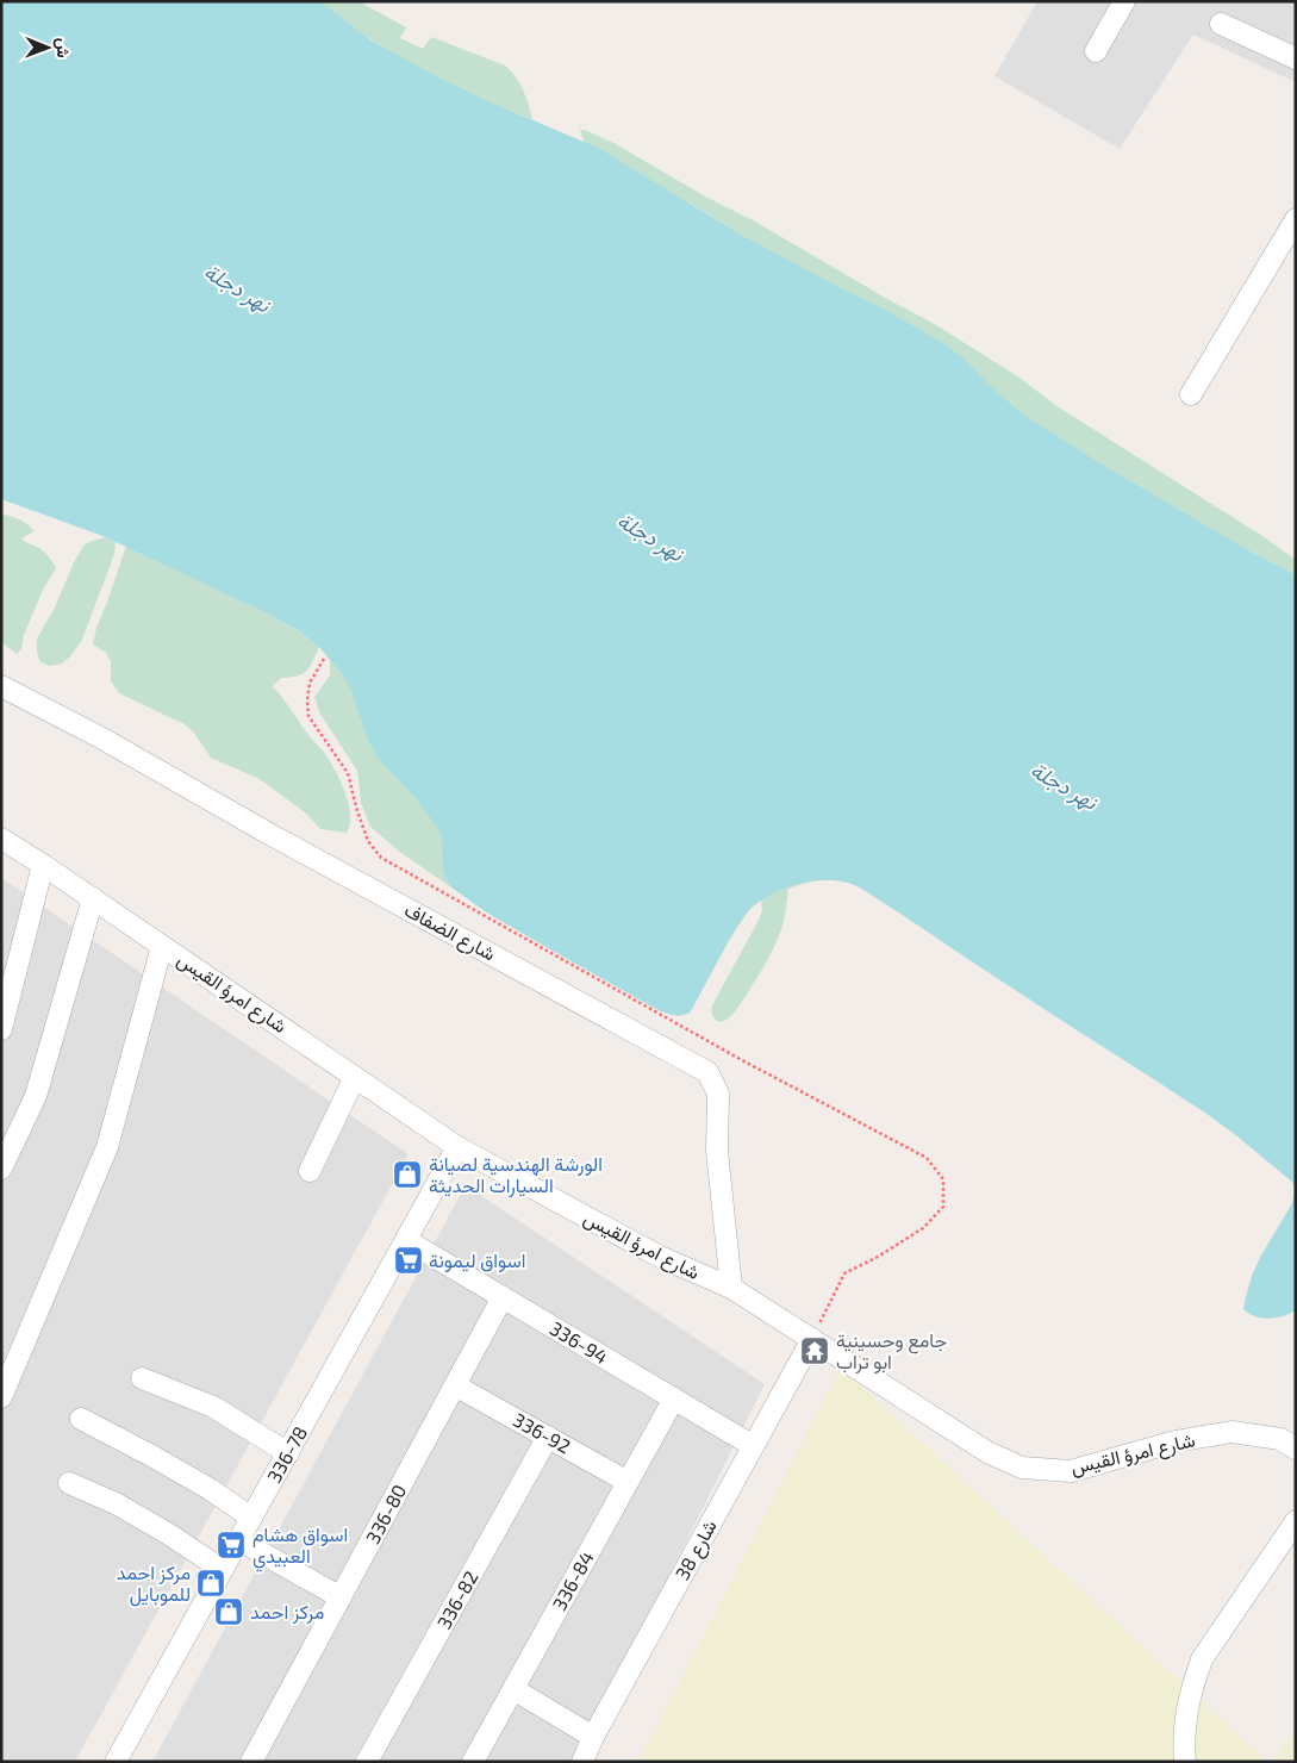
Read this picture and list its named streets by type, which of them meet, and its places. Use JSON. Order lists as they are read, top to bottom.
{
  "streets": {
    "street": [
      "شارع الضفاف",
      "شارع امرؤ القيس",
      "336-94",
      "336-92",
      "336-78",
      "336-80",
      "شارع 38",
      "336-84",
      "336-82"
    ]
  },
  "crossings": [
    ["شارع الضفاف", "شارع امرؤ القيس"],
    ["شارع امرؤ القيس", "336-78"],
    ["شارع امرؤ القيس", "شارع 38"],
    ["336-94", "336-78"],
    ["336-94", "336-80"],
    ["336-94", "شارع 38"],
    ["336-94", "336-84"],
    ["336-92", "336-80"],
    ["336-92", "336-84"],
    ["336-92", "336-82"]
  ],
  "water": ["نهر دجلة"],
  "places": {
    "shop": ["الورشة الهندسية لصيانة السيارات الحديثة", "مركز احمد للموبايل", "مركز احمد"],
    "supermarket": ["اسواق ليمونة", "اسواق هشام العبيدي"],
    "temple": ["جامع وحسينية ابو تراب"]
  },
  "north": "right"
}
